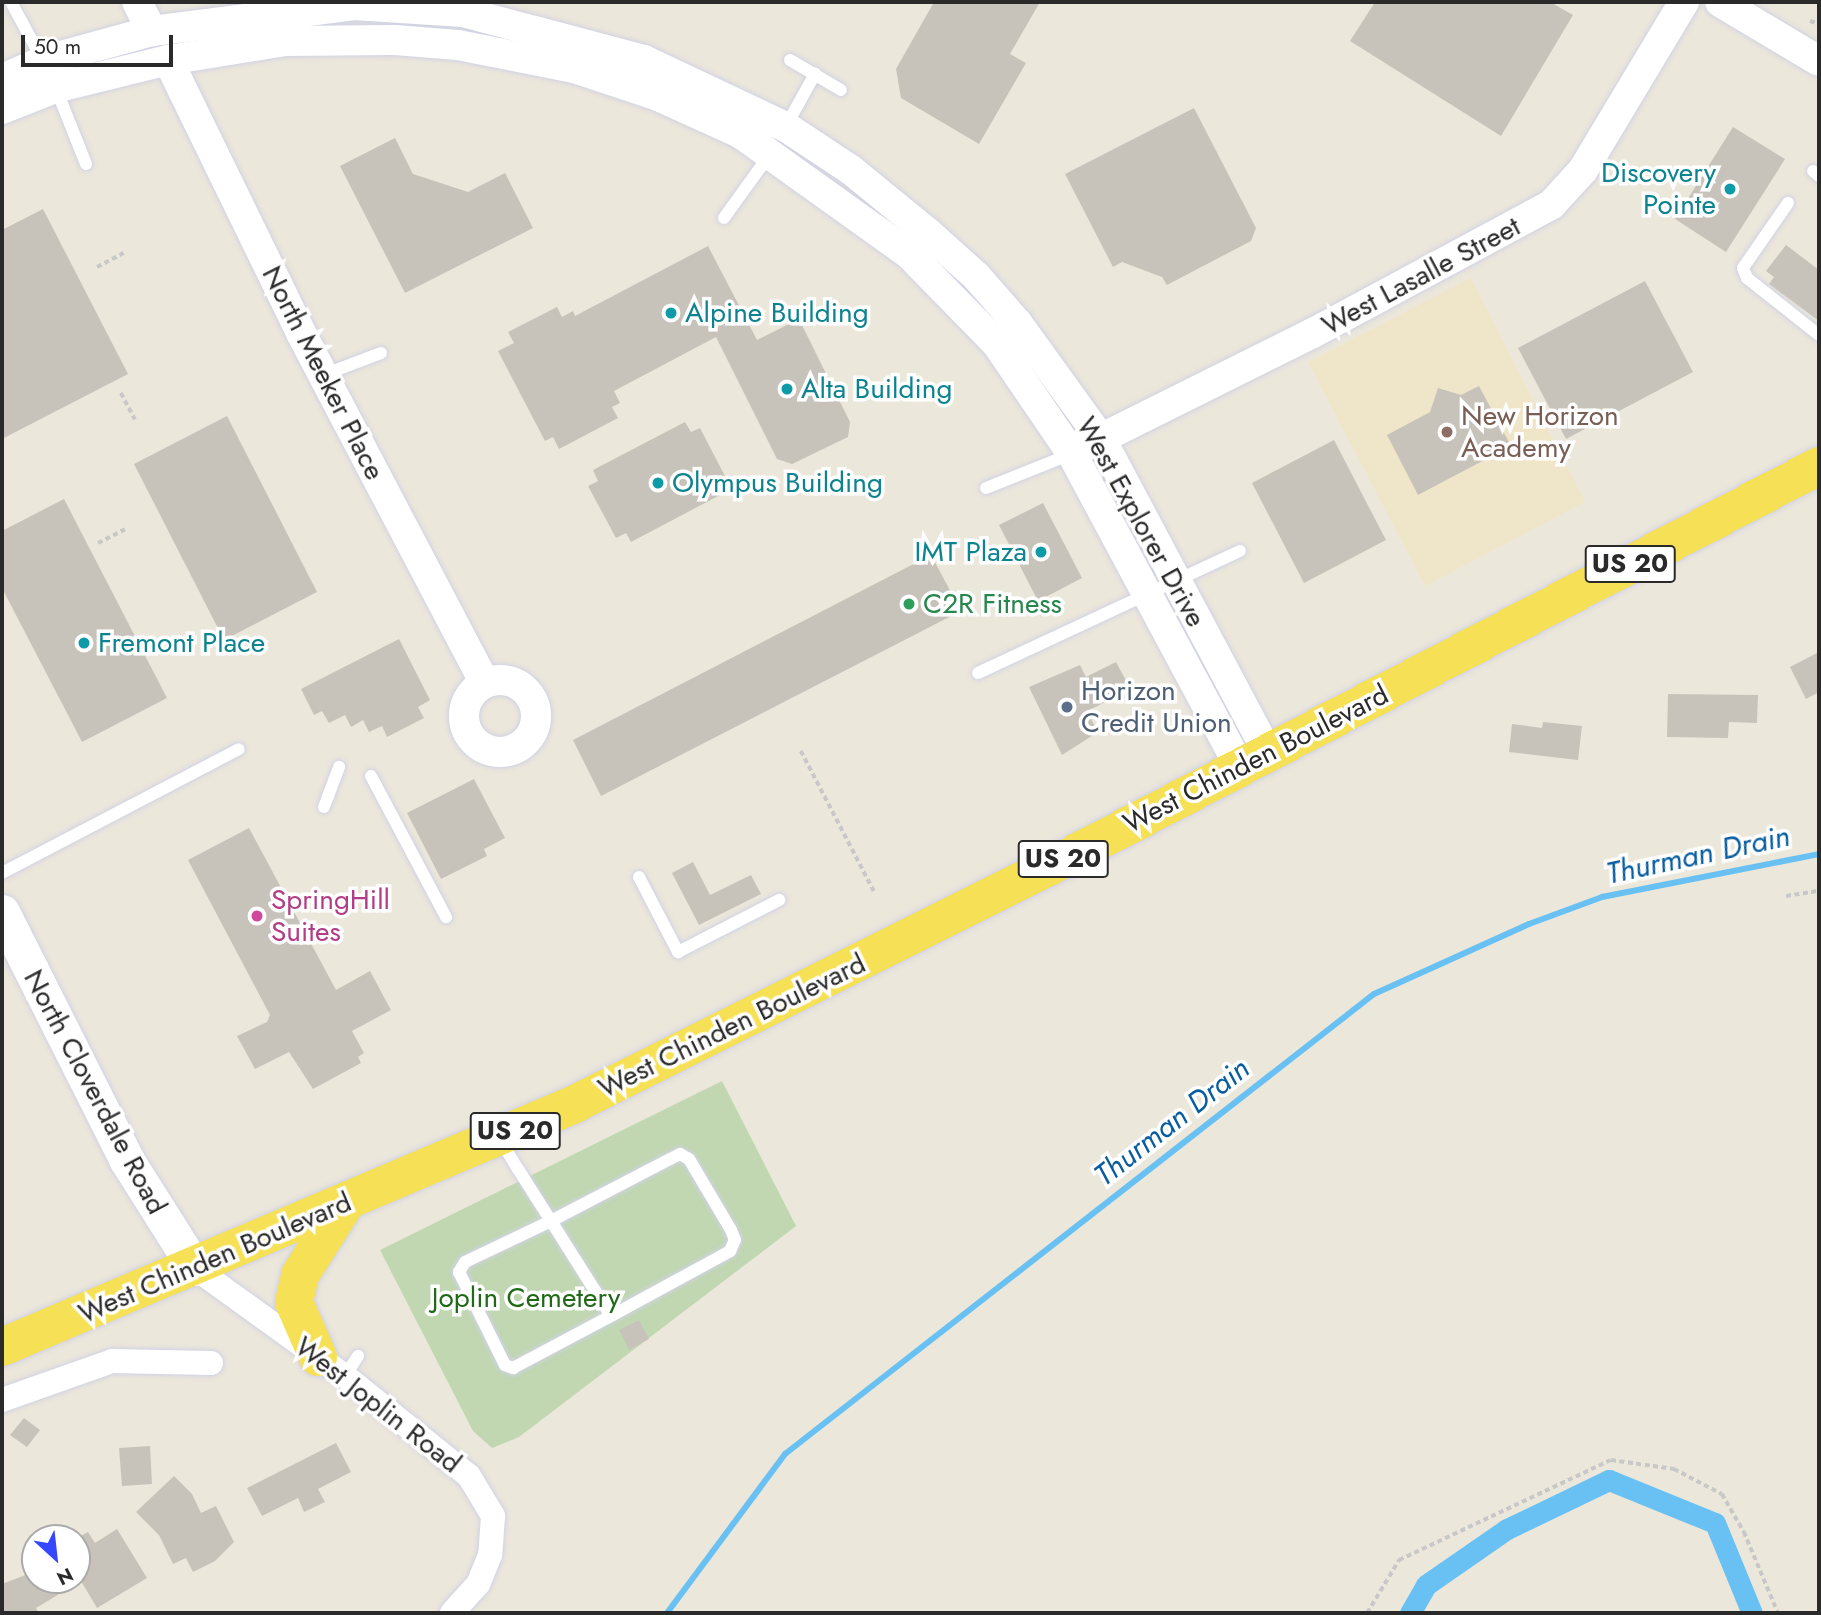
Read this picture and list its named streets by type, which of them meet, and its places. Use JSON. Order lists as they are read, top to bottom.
{
  "streets": {
    "main road": ["US 20", "West Chinden Boulevard", "North Cloverdale Road"],
    "street": [
      "West Lasalle Street",
      "North Meeker Place",
      "West Explorer Drive",
      "West Joplin Road"
    ]
  },
  "crossings": [
    ["West Lasalle Street", "West Explorer Drive"],
    ["North Meeker Place", "West Explorer Drive"],
    ["West Explorer Drive", "West Chinden Boulevard"],
    ["West Chinden Boulevard", "North Cloverdale Road"],
    ["West Chinden Boulevard", "West Joplin Road"],
    ["North Cloverdale Road", "West Joplin Road"]
  ],
  "water": ["Thurman Drain"],
  "parks": ["Joplin Cemetery"],
  "places": [
    "Discovery Pointe",
    "Alpine Building",
    "Alta Building",
    "New Horizon Academy",
    "Olympus Building",
    "IMT Plaza",
    "C2R Fitness",
    "Fremont Place",
    "Horizon Credit Union",
    "SpringHill Suites"
  ],
  "scale_bar": "50 m",
  "north": "bottom right"
}
